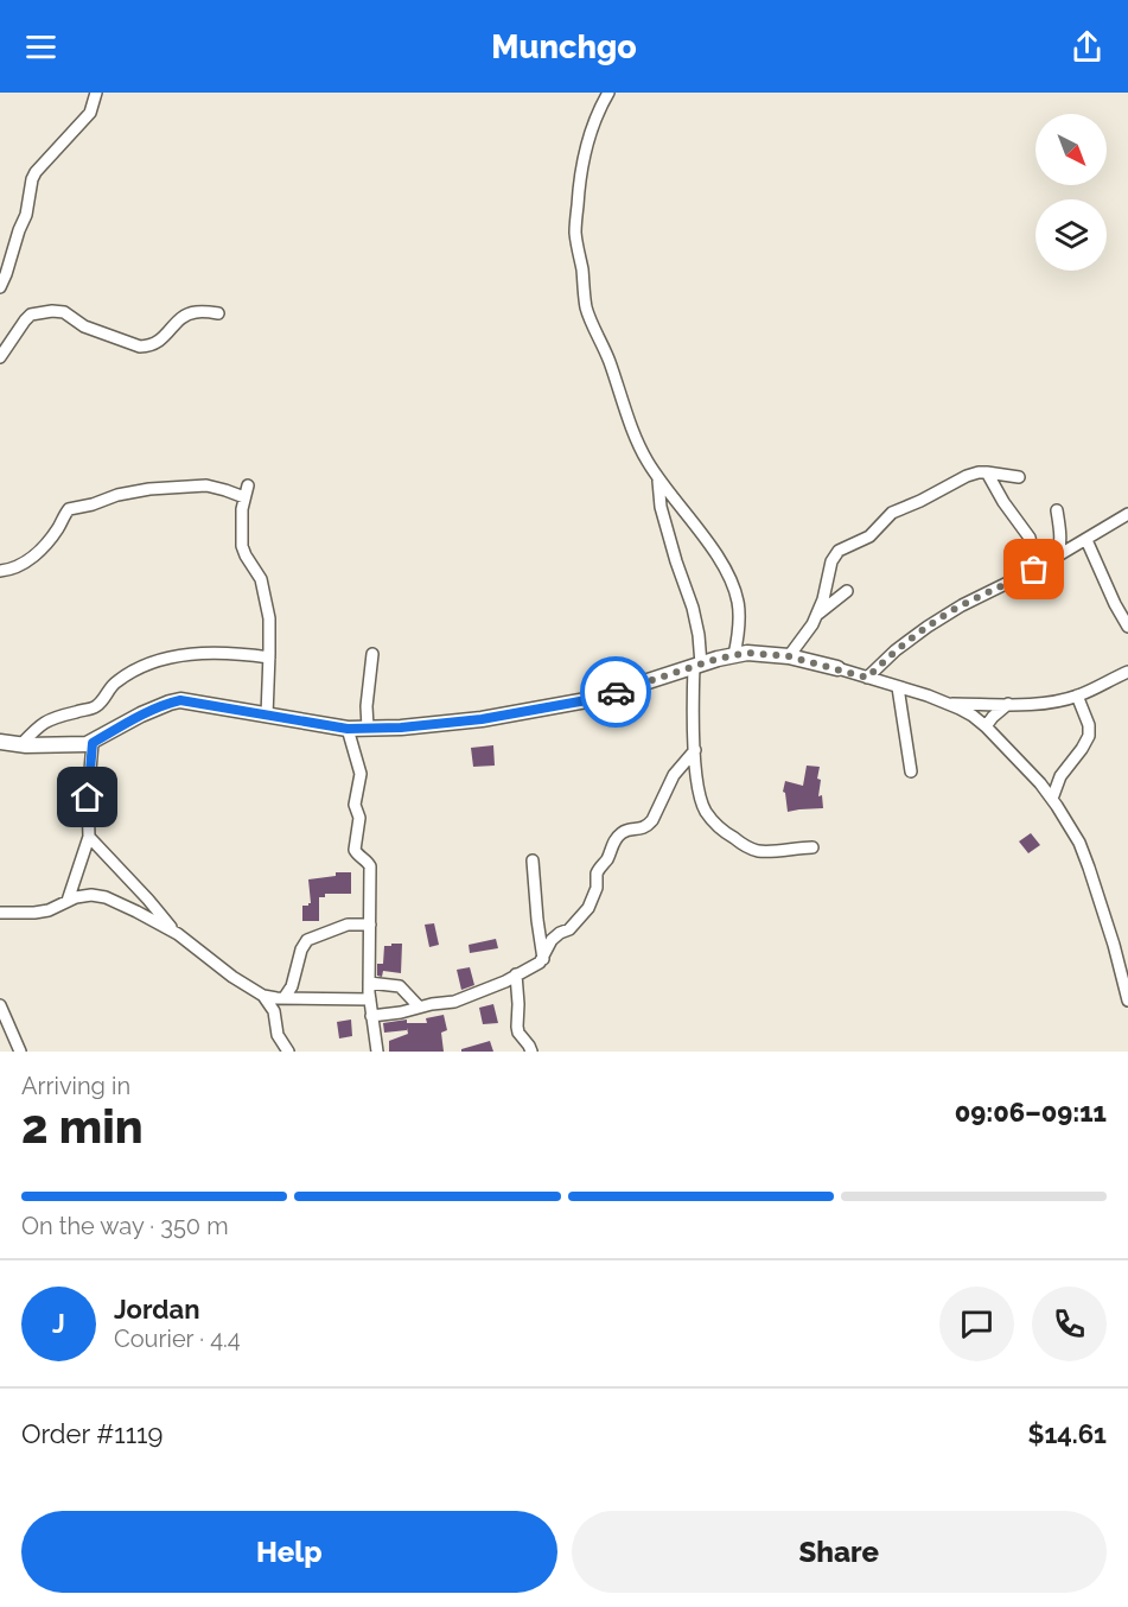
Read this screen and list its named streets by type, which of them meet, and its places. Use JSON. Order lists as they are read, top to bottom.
{
  "north": "bottom right",
  "page": {
    "header": "Munchgo",
    "heading": ["2 min", "Arriving in", "09:06–09:11"],
    "panel": [
      "Jordan",
      "Courier · 4.4",
      "Order #1119",
      "$14.61"
    ],
    "bar": "On the way · 350 m",
    "round": "J",
    "buttons": ["Help", "Share"]
  }
}
